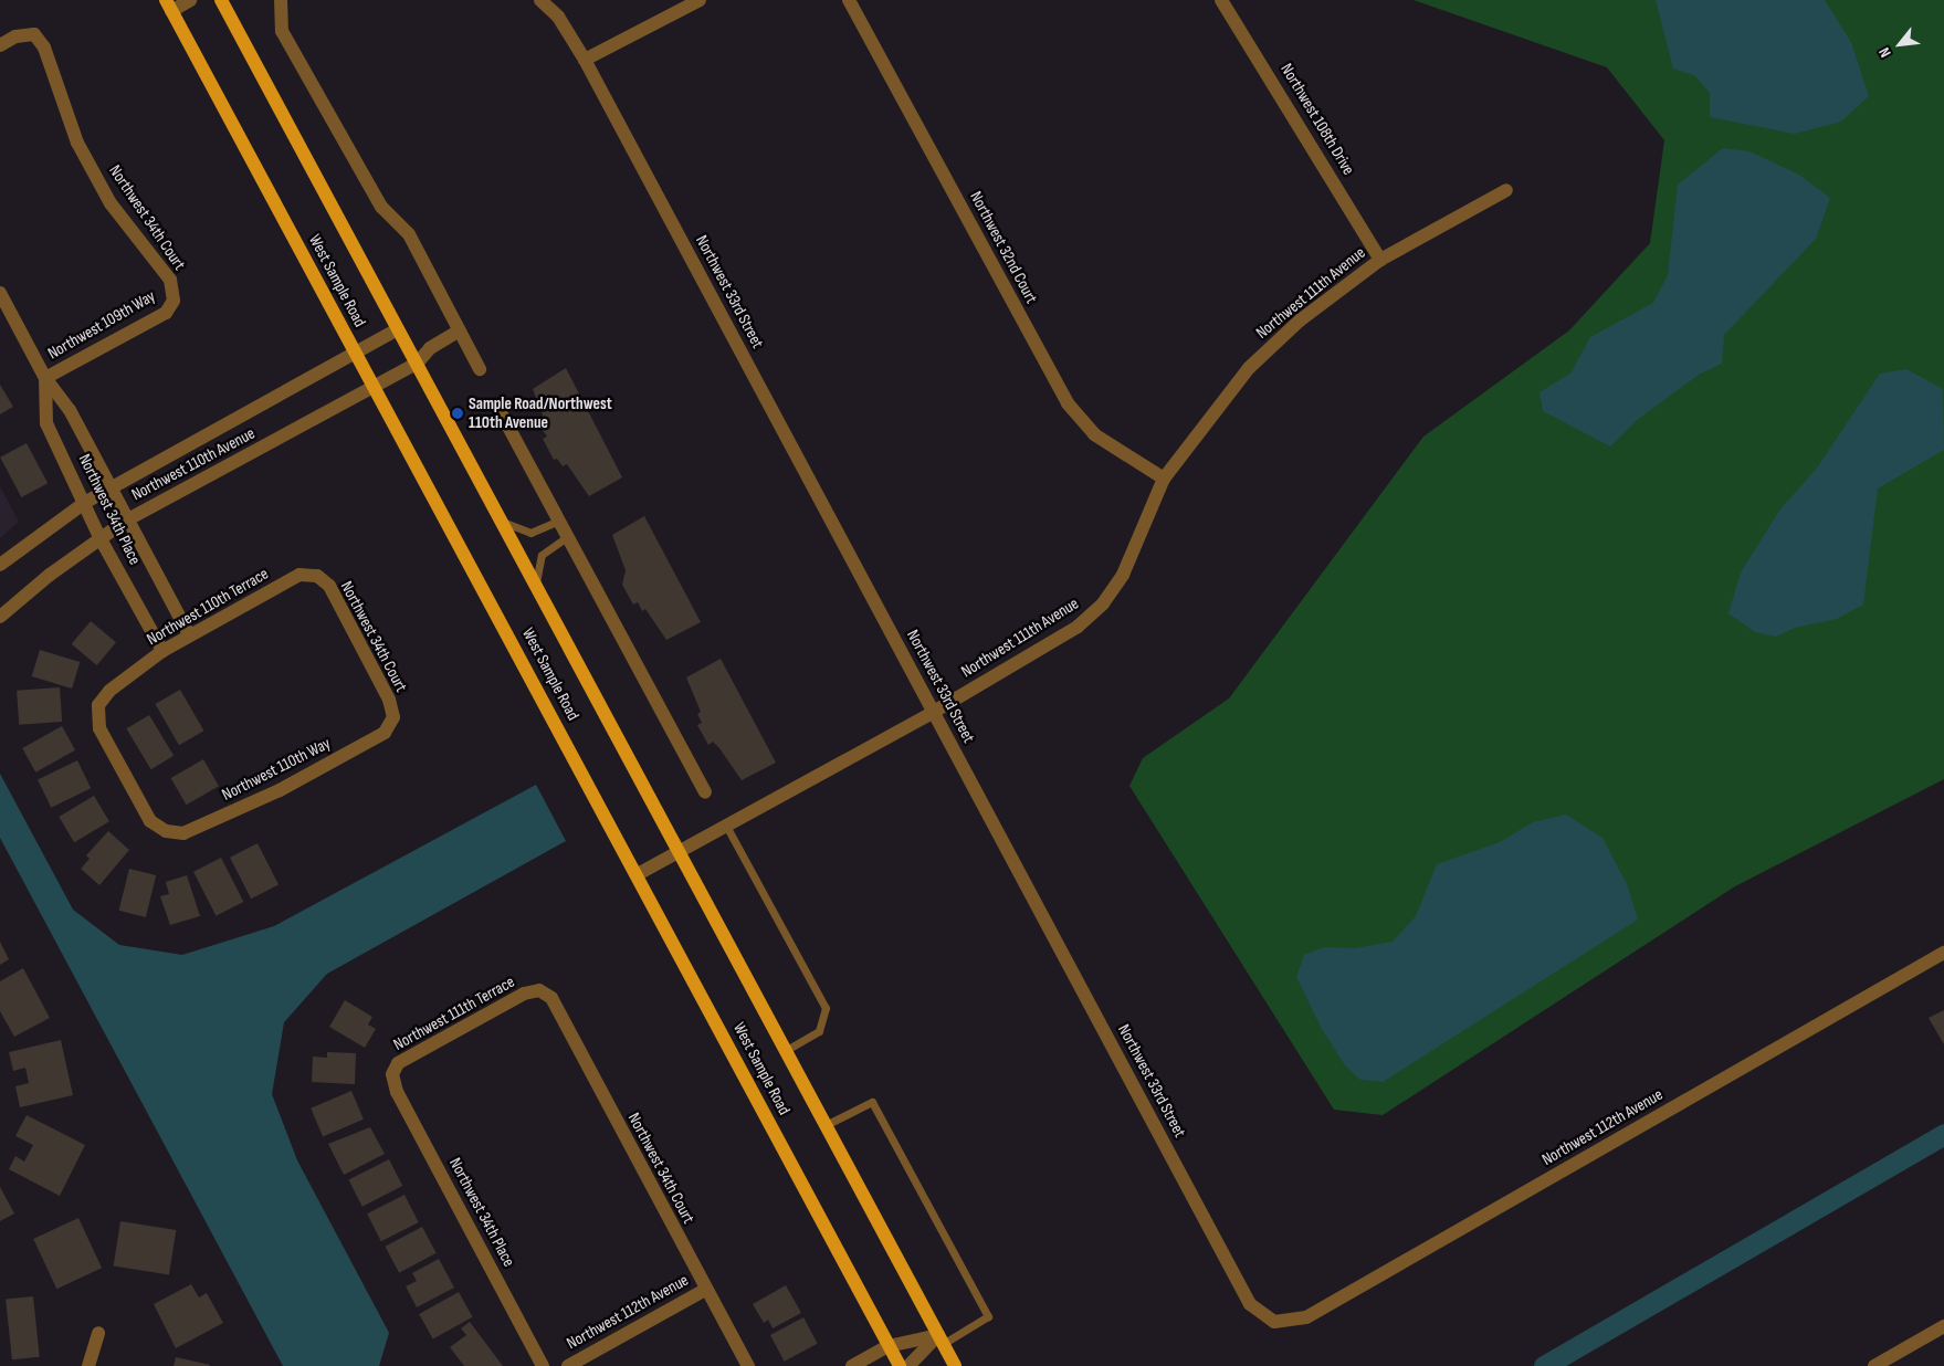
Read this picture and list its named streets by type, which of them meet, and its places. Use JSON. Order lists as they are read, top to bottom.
{
  "streets": {
    "main road": ["West Sample Road"],
    "street": [
      "Northwest 108th Drive",
      "Northwest 34th Court",
      "Northwest 32nd Court",
      "Northwest 33rd Street",
      "Northwest 111th Avenue",
      "Northwest 109th Way",
      "Northwest 110th Avenue",
      "Northwest 34th Place",
      "Northwest 110th Terrace",
      "Northwest 110th Way",
      "Northwest 111th Terrace",
      "Northwest 112th Avenue"
    ]
  },
  "crossings": [
    ["Northwest 108th Drive", "Northwest 111th Avenue"],
    ["Northwest 34th Court", "Northwest 109th Way"],
    ["Northwest 34th Court", "Northwest 110th Terrace"],
    ["Northwest 34th Court", "Northwest 110th Way"],
    ["Northwest 34th Court", "Northwest 111th Terrace"],
    ["Northwest 34th Court", "Northwest 112th Avenue"],
    ["Northwest 32nd Court", "Northwest 111th Avenue"],
    ["West Sample Road", "Northwest 111th Avenue"],
    ["West Sample Road", "Northwest 110th Avenue"],
    ["Northwest 33rd Street", "Northwest 111th Avenue"],
    ["Northwest 33rd Street", "Northwest 112th Avenue"],
    ["Northwest 109th Way", "Northwest 34th Place"],
    ["Northwest 110th Avenue", "Northwest 34th Place"],
    ["Northwest 34th Place", "Northwest 110th Terrace"],
    ["Northwest 34th Place", "Northwest 111th Terrace"],
    ["Northwest 110th Terrace", "Northwest 110th Way"]
  ],
  "places": ["Sample Road/Northwest 110th Avenue"],
  "north": "bottom left"
}
